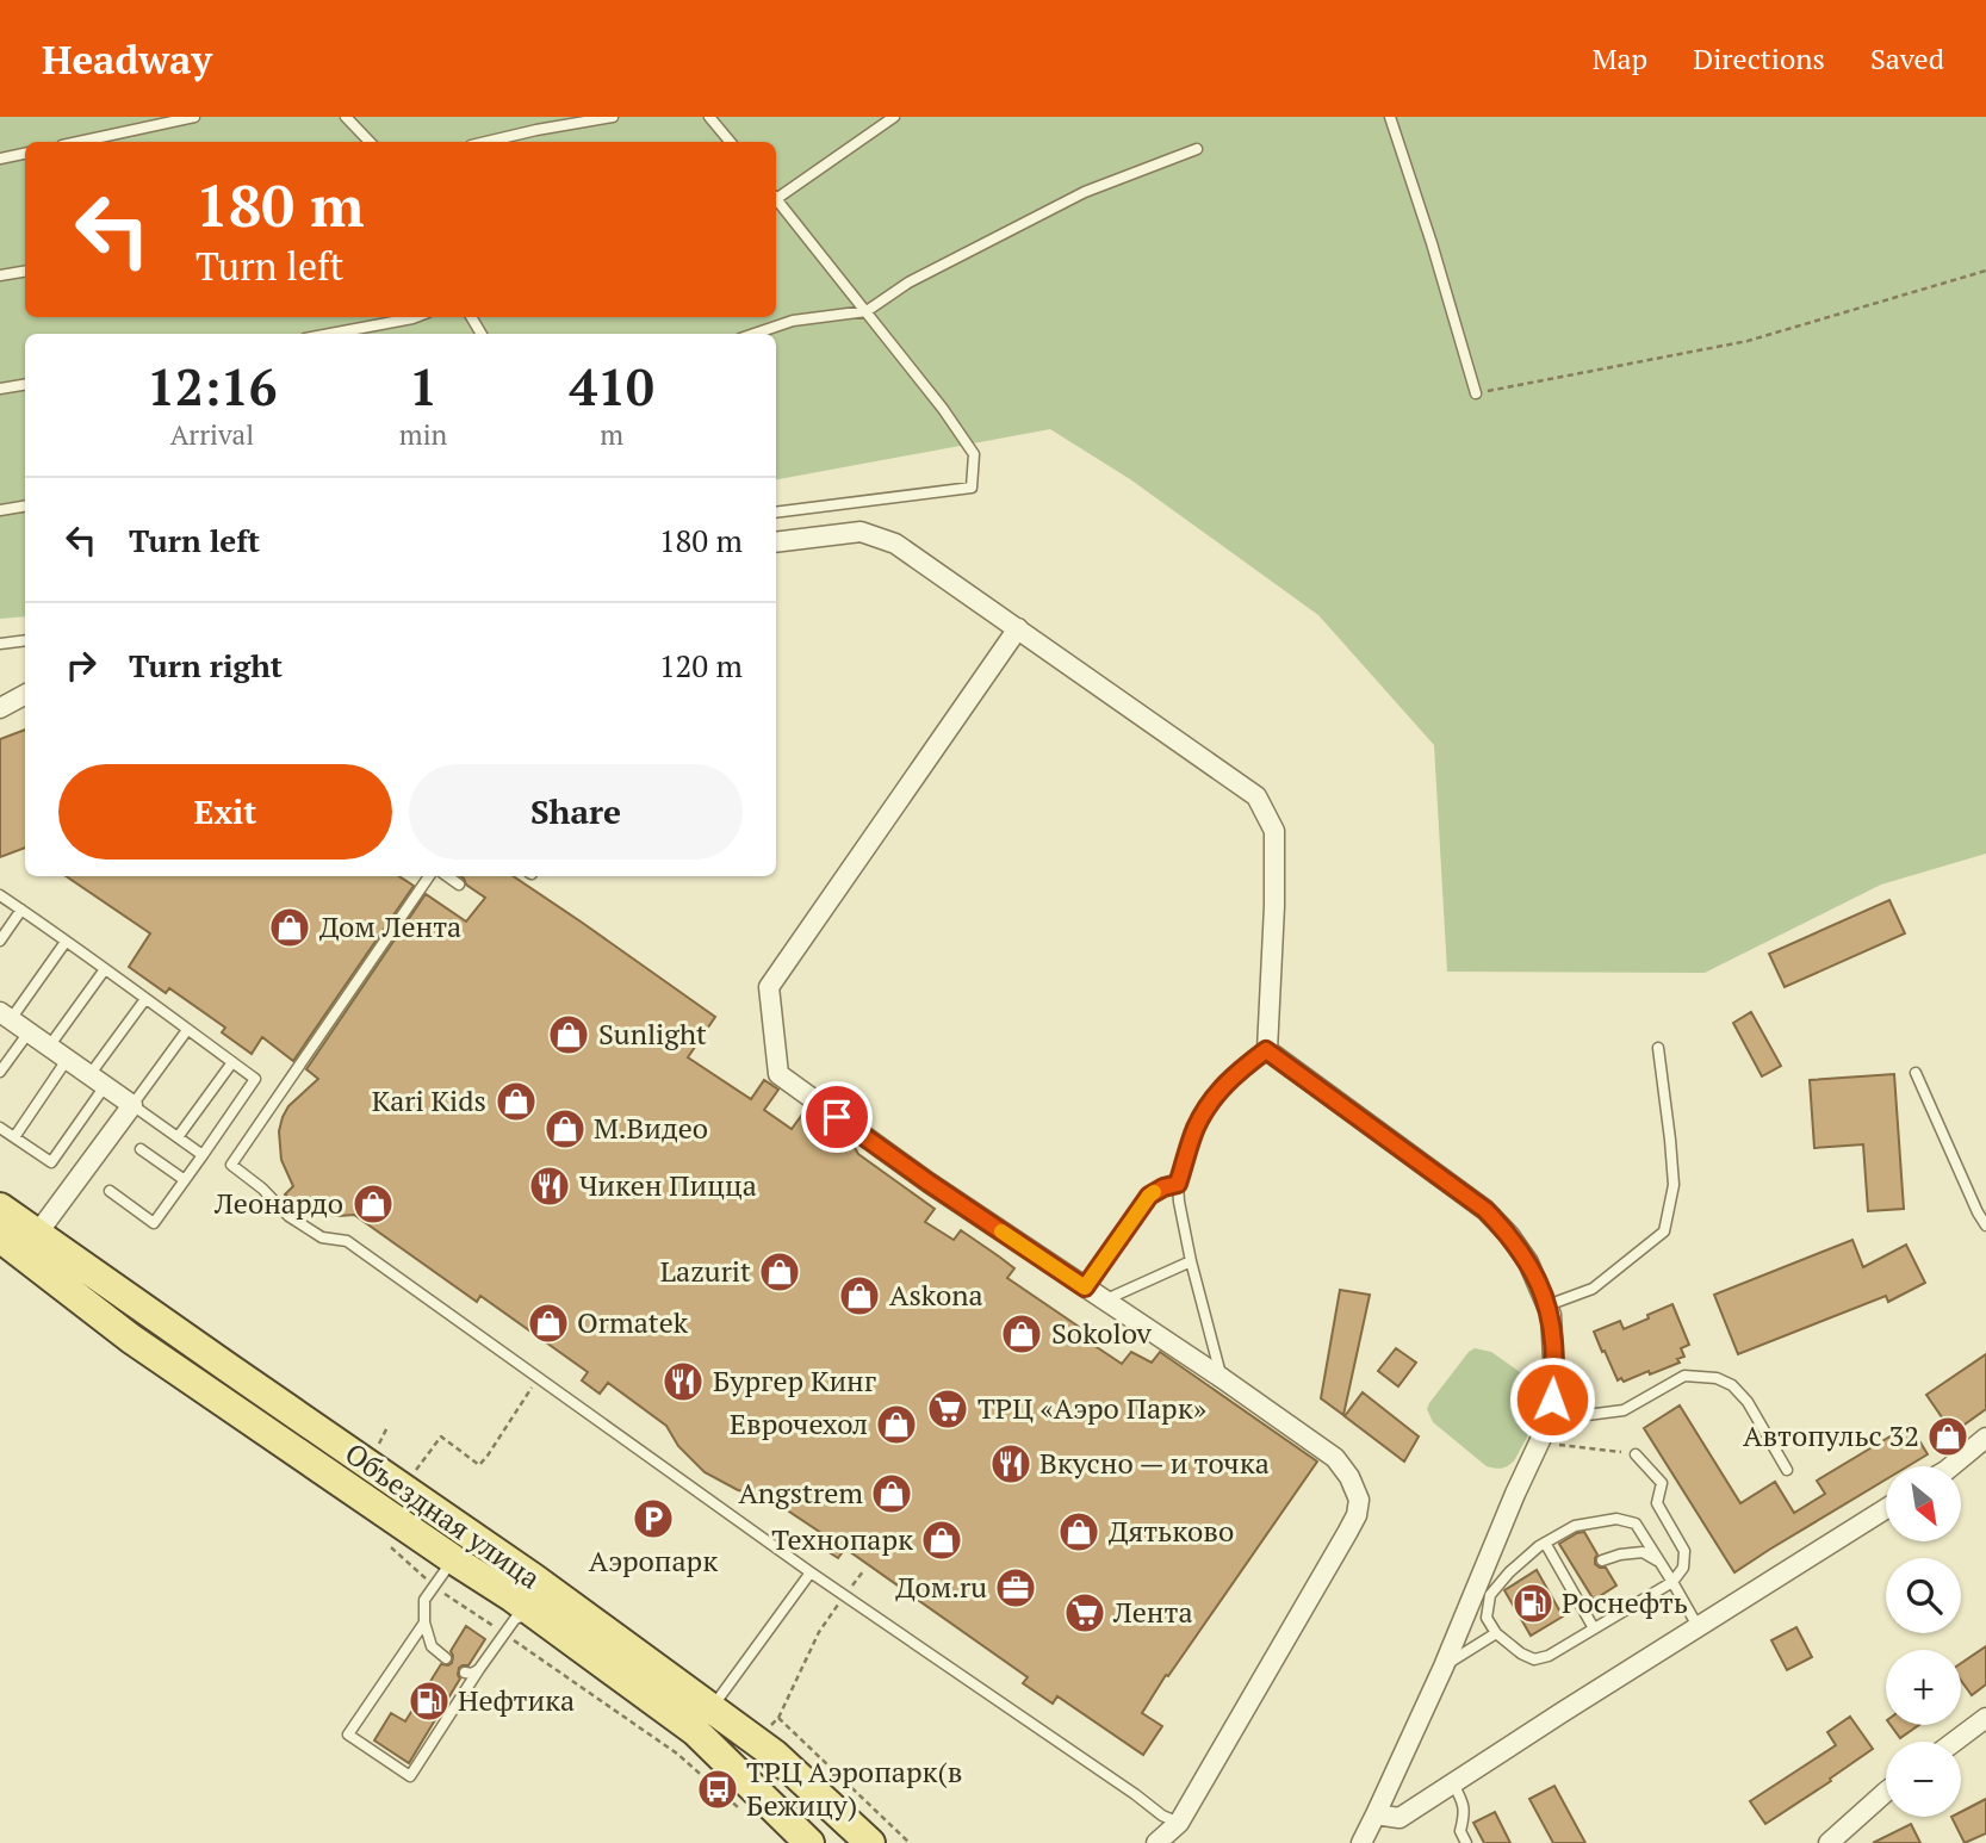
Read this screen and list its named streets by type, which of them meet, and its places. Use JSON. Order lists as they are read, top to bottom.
{
  "streets": {
    "main road": ["Объездная улица"]
  },
  "places": {
    "shop": [
      "Дом Лента",
      "Sunlight",
      "Kari Kids",
      "М.Видео",
      "Леонардо",
      "Lazurit",
      "Askona",
      "Ormatek",
      "Sokolov",
      "Еврочехол",
      "Автопульс 32",
      "Angstrem",
      "Дятьково",
      "Технопарк"
    ],
    "restaurant": ["Чикен Пицца", "Бургер Кинг", "Вкусно — и точка"],
    "supermarket": ["ТРЦ «Аэро Парк»", "Лента"],
    "parking": ["Аэропарк"],
    "office": ["Дом.ru"],
    "fuel station": ["Роснефть", "Нефтика"],
    "bus stop": ["ТРЦ Аэропарк(в Бежицу)"]
  },
  "north": "bottom right",
  "page": {
    "header": "Headway",
    "nav": ["Map", "Directions", "Saved"],
    "turn": ["180 m", "Turn left"],
    "eta": [
      "12:16",
      "Arrival",
      "1",
      "min",
      "410",
      "m"
    ],
    "list": [
      {
        "name": "Turn left",
        "value": "180 m"
      },
      {
        "name": "Turn right",
        "value": "120 m"
      }
    ],
    "buttons": ["Exit", "Share"],
    "map_buttons": ["+", "−"]
  }
}
